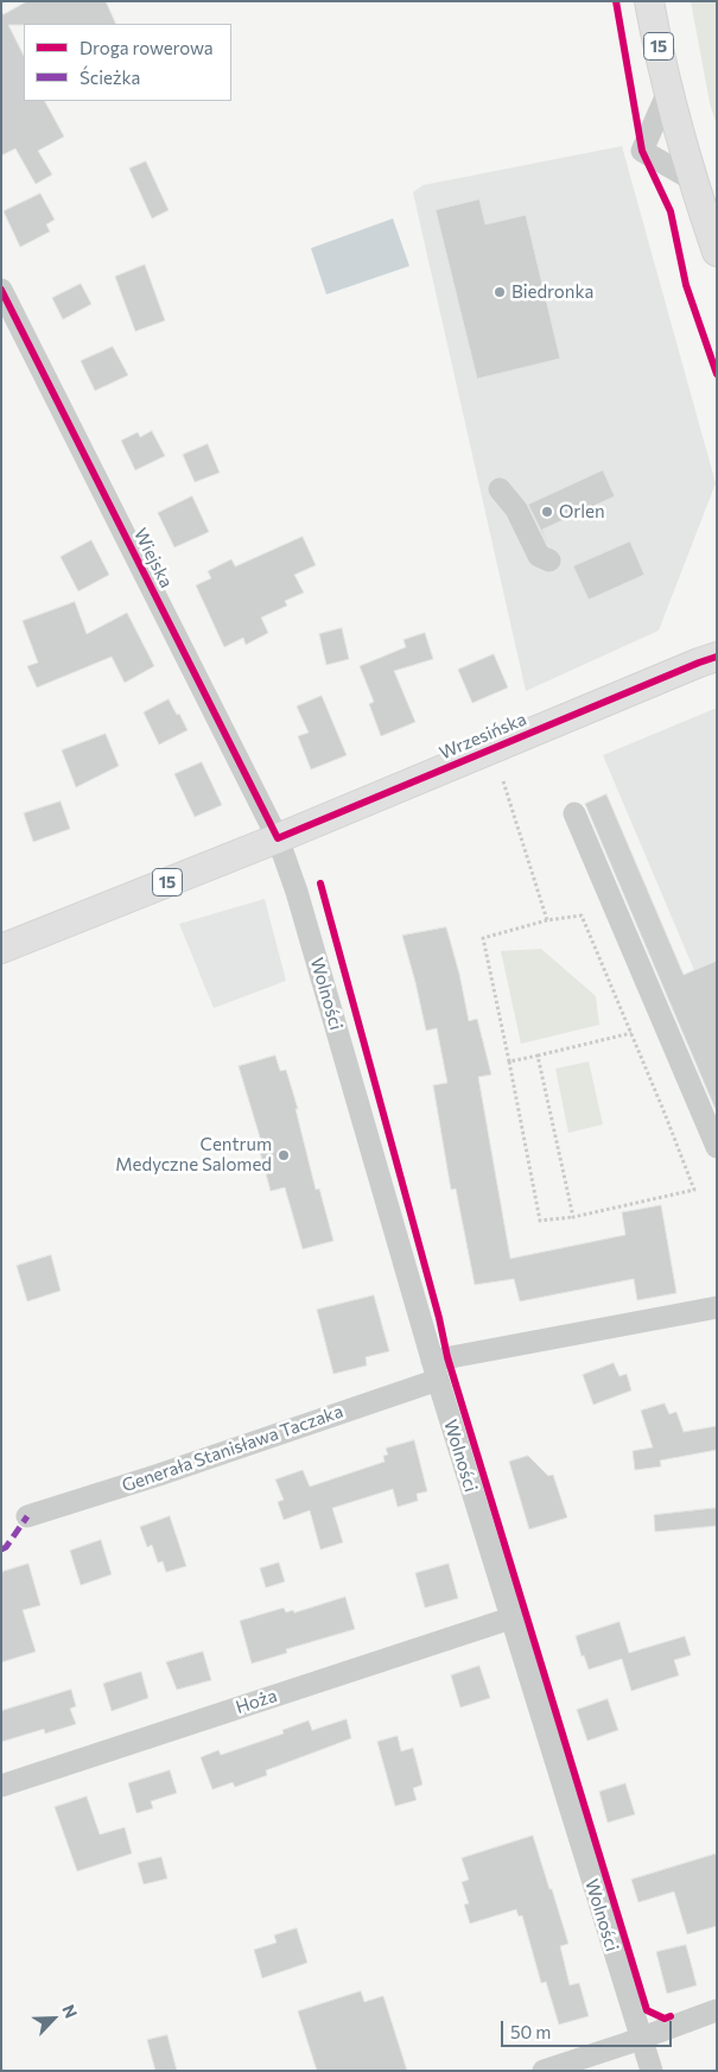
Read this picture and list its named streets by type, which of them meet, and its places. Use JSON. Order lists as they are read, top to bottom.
{
  "streets": {
    "main road": ["15", "Wrzesińska"],
    "street": [
      "Wiejska",
      "Wolności",
      "Generała Stanisława Taczaka",
      "Hoża"
    ]
  },
  "crossings": [
    ["Wiejska", "Wrzesińska"],
    ["Wiejska", "Wolności"],
    ["Wrzesińska", "Wolności"],
    ["Wolności", "Generała Stanisława Taczaka"],
    ["Wolności", "Hoża"]
  ],
  "places": ["Biedronka", "Orlen", "Centrum Medyczne Salomed"],
  "legend": ["Droga rowerowa", "Ścieżka"],
  "scale_bar": "50 m",
  "north": "top right"
}
